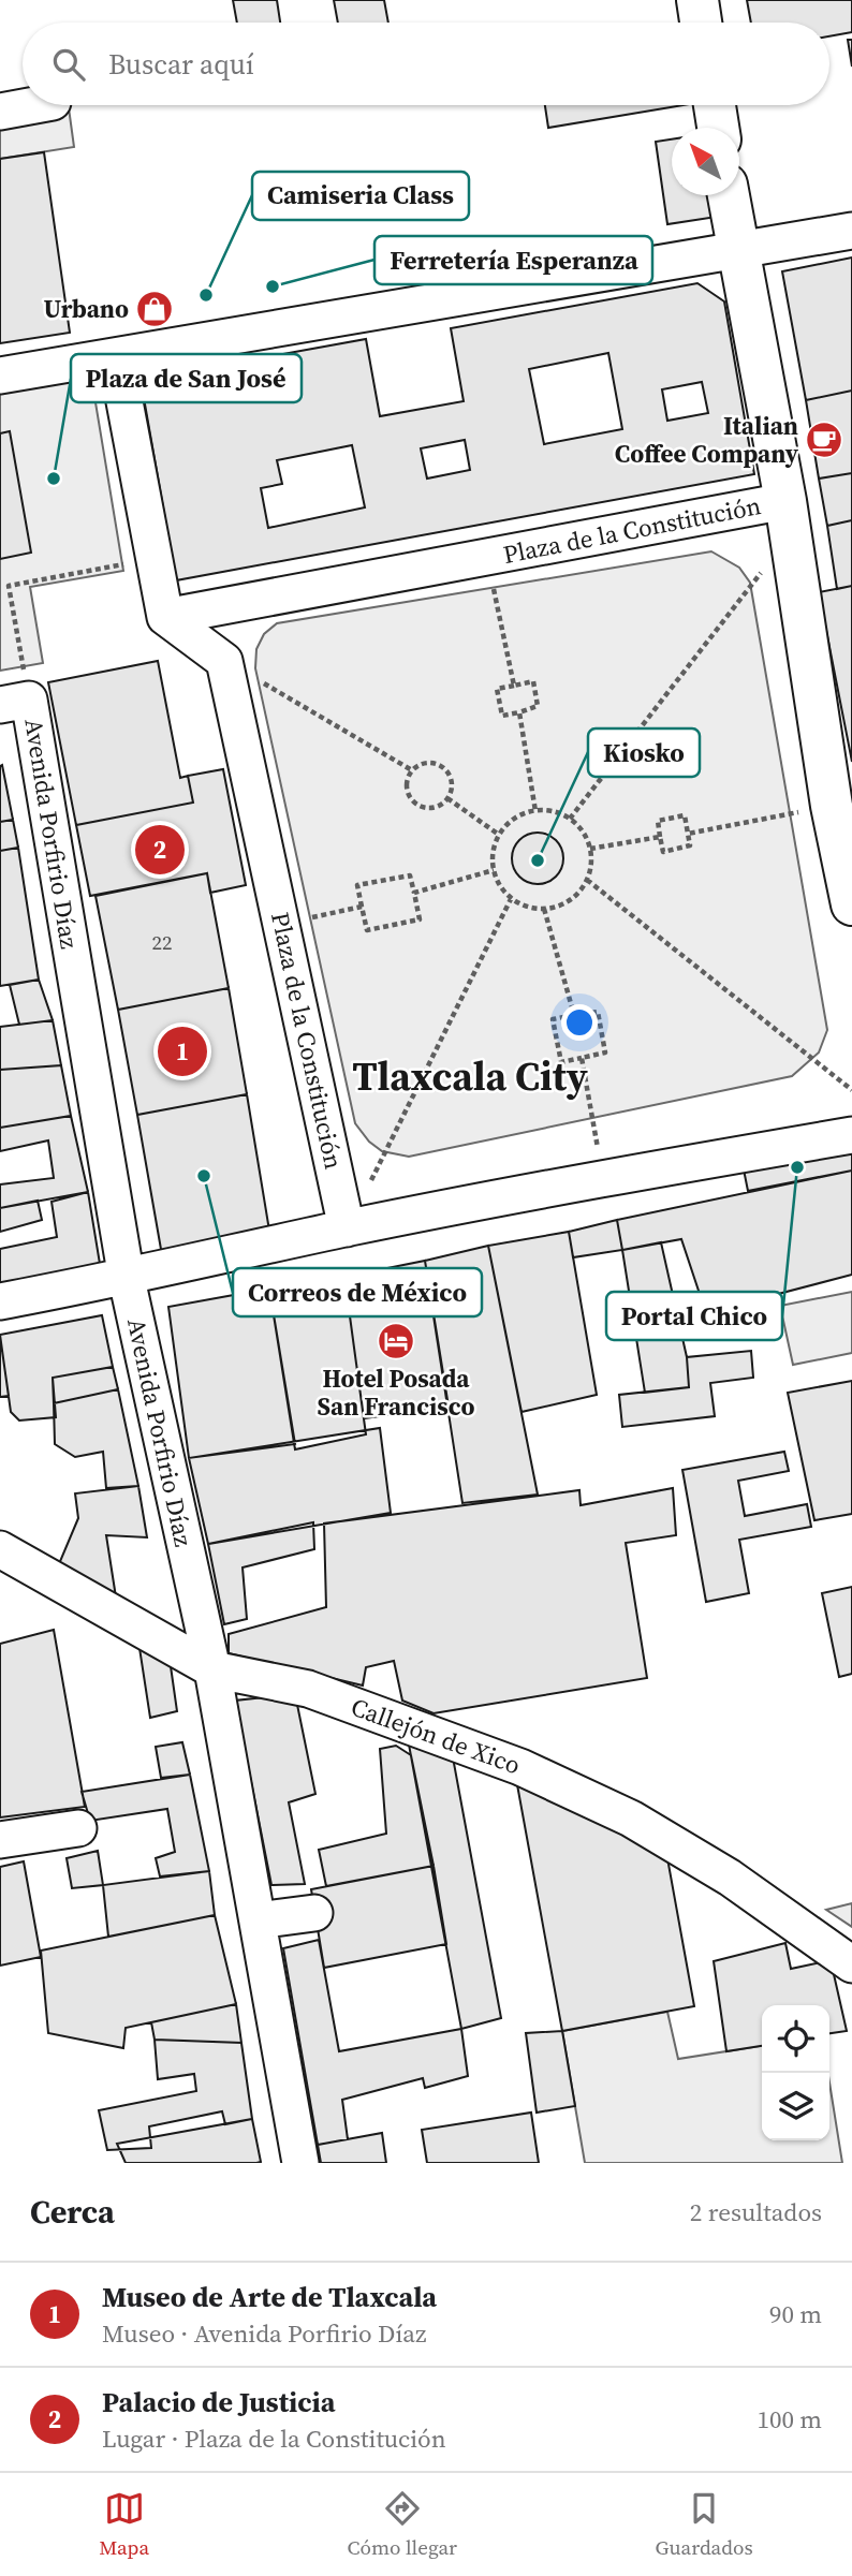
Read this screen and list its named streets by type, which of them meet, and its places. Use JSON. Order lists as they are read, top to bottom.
{
  "streets": {
    "main road": ["Plaza de la Constitución"],
    "street": ["Avenida Porfirio Díaz", "Callejón de Xico"]
  },
  "crossings": [
    ["Avenida Porfirio Díaz", "Callejón de Xico"]
  ],
  "districts": ["Tlaxcala City"],
  "places": {
    "other": [
      "Ferretería Esperanza",
      "Camiseria Class",
      "Plaza de San José",
      "Kiosko",
      "Portal Chico",
      "Correos de México"
    ],
    "shop": ["Urbano"],
    "cafe": ["Italian Coffee Company"],
    "hotel": ["Hotel Posada San Francisco"]
  },
  "house_numbers": ["22"],
  "north": "top left",
  "page": {
    "search": "Buscar aquí",
    "pins": ["2", "1"],
    "heading": ["Cerca", "2 resultados"],
    "list": [
      {
        "mark": "1",
        "name": "Museo de Arte de Tlaxcala",
        "note": "Museo · Avenida Porfirio Díaz",
        "value": "90 m"
      },
      {
        "mark": "2",
        "name": "Palacio de Justicia",
        "note": "Lugar · Plaza de la Constitución",
        "value": "100 m"
      }
    ],
    "nav": ["Mapa", "Cómo llegar", "Guardados"]
  }
}
